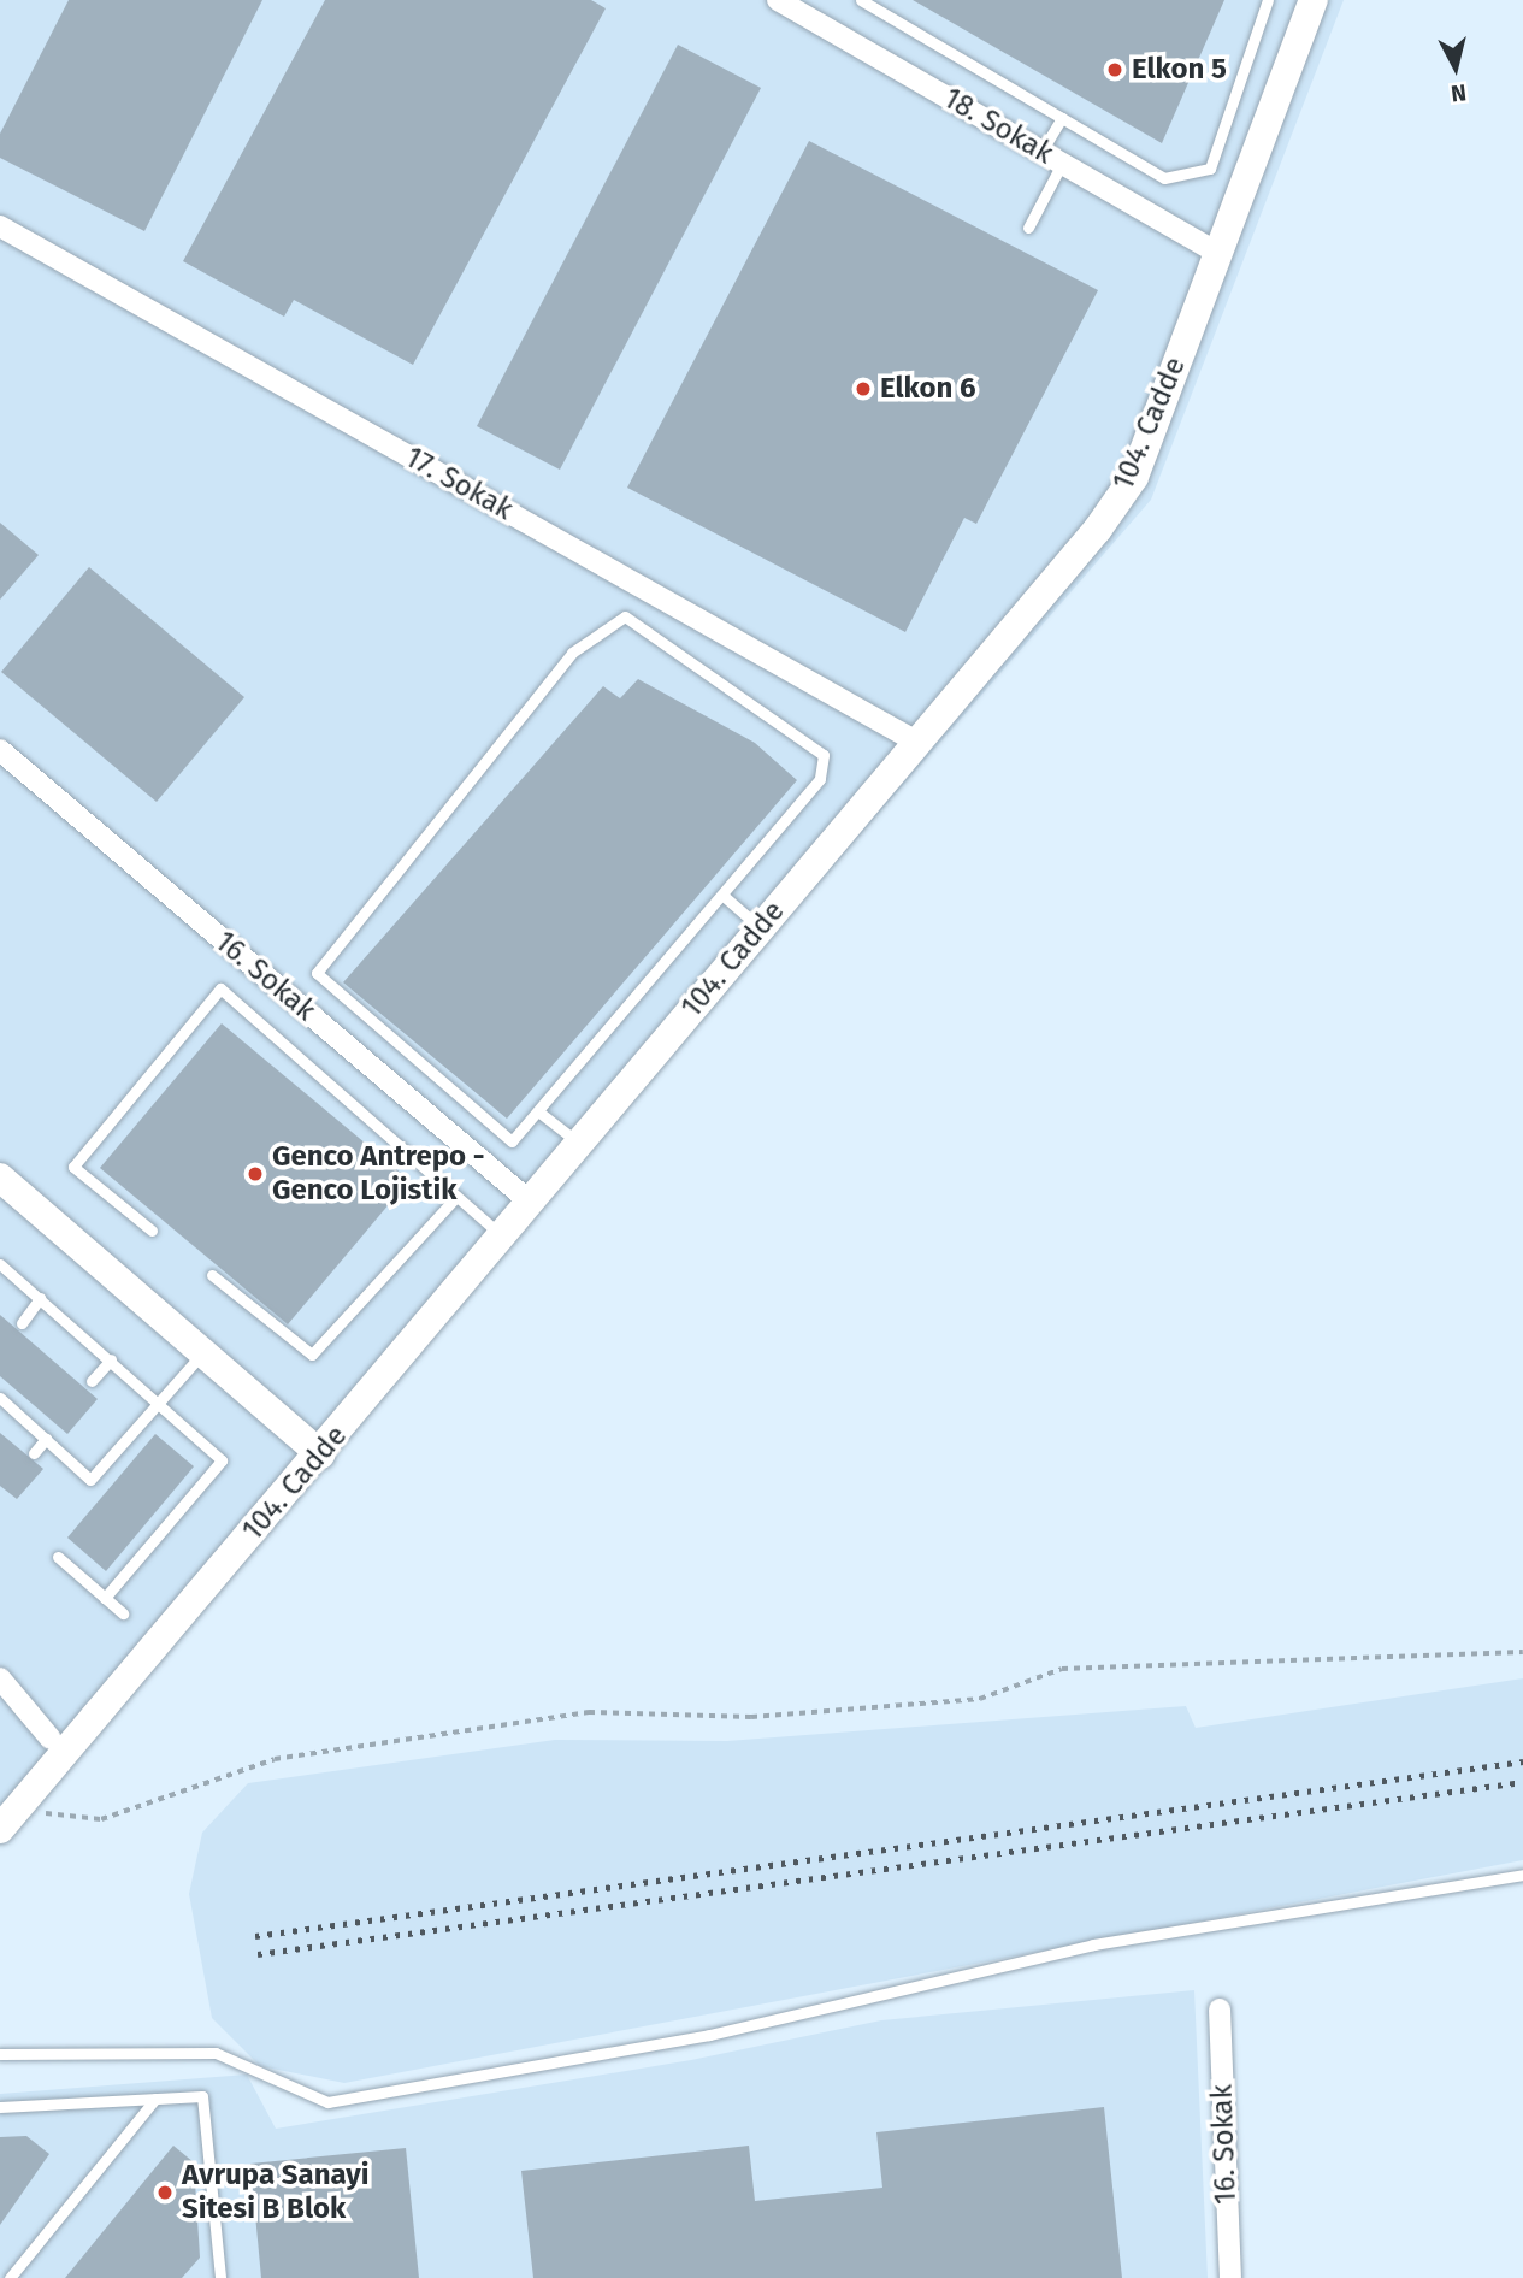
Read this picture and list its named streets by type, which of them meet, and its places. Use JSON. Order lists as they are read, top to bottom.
{
  "streets": {
    "street": [
      "18. Sokak",
      "104. Cadde",
      "17. Sokak",
      "16. Sokak"
    ]
  },
  "crossings": [
    ["18. Sokak", "104. Cadde"],
    ["104. Cadde", "17. Sokak"],
    ["104. Cadde", "16. Sokak"]
  ],
  "places": [
    "Elkon 5",
    "Elkon 6",
    "Genco Antrepo - Genco Lojistik",
    "Avrupa Sanayi Sitesi B Blok"
  ],
  "north": "bottom"
}
